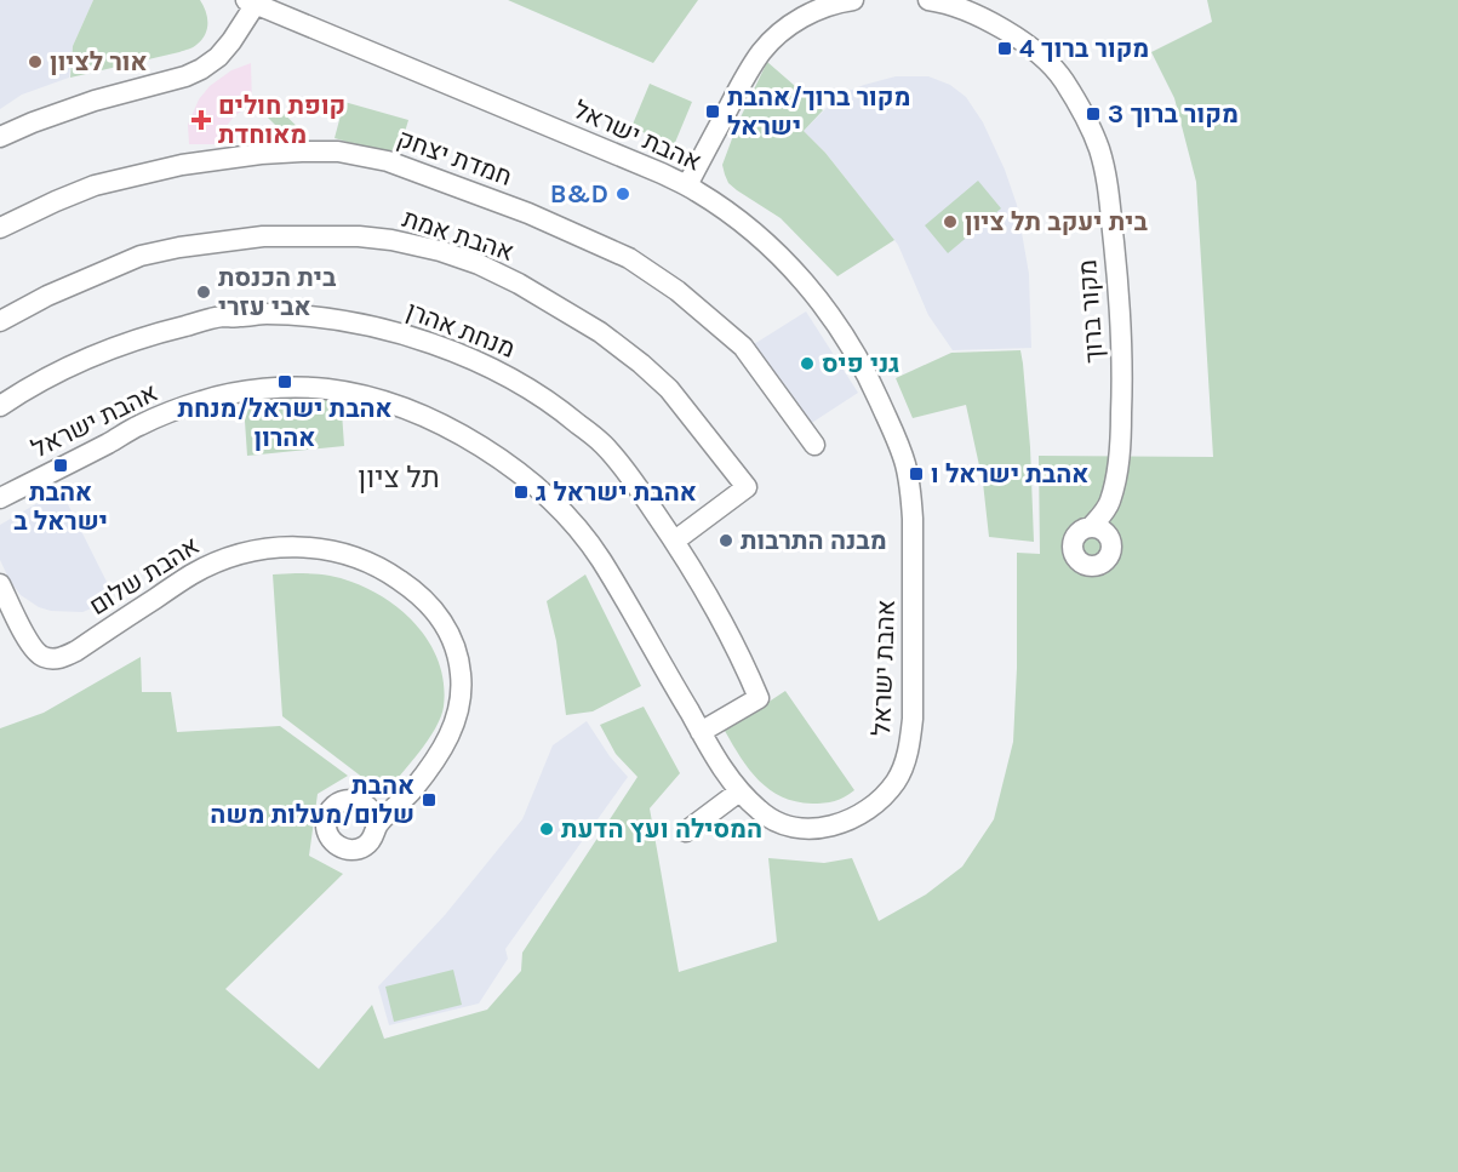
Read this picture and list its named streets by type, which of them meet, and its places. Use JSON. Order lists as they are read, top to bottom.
{
  "streets": {
    "street": [
      "אהבת ישראל",
      "חמדת יצחק",
      "אהבת אמת",
      "מקור ברוך",
      "מנחת אהרן",
      "אהבת שלום"
    ]
  },
  "crossings": [
    ["אהבת ישראל", "מנחת אהרן"],
    ["אהבת אמת", "מנחת אהרן"]
  ],
  "districts": ["תל ציון"],
  "places": {
    "transit": [
      "מקור ברוך 4",
      "מקור ברוך/אהבת ישראל",
      "מקור ברוך 3",
      "אהבת ישראל/מנחת אהרון",
      "אהבת ישראל ב",
      "אהבת ישראל ו",
      "אהבת ישראל ג",
      "אהבת שלום/מעלות משה"
    ],
    "other": [
      "אור לציון",
      "B&D",
      "בית יעקב תל ציון",
      "בית הכנסת אבי עזרי",
      "גני פיס",
      "מבנה התרבות",
      "המסילה ועץ הדעת"
    ],
    "health": ["קופת חולים מאוחדת"]
  }
}
